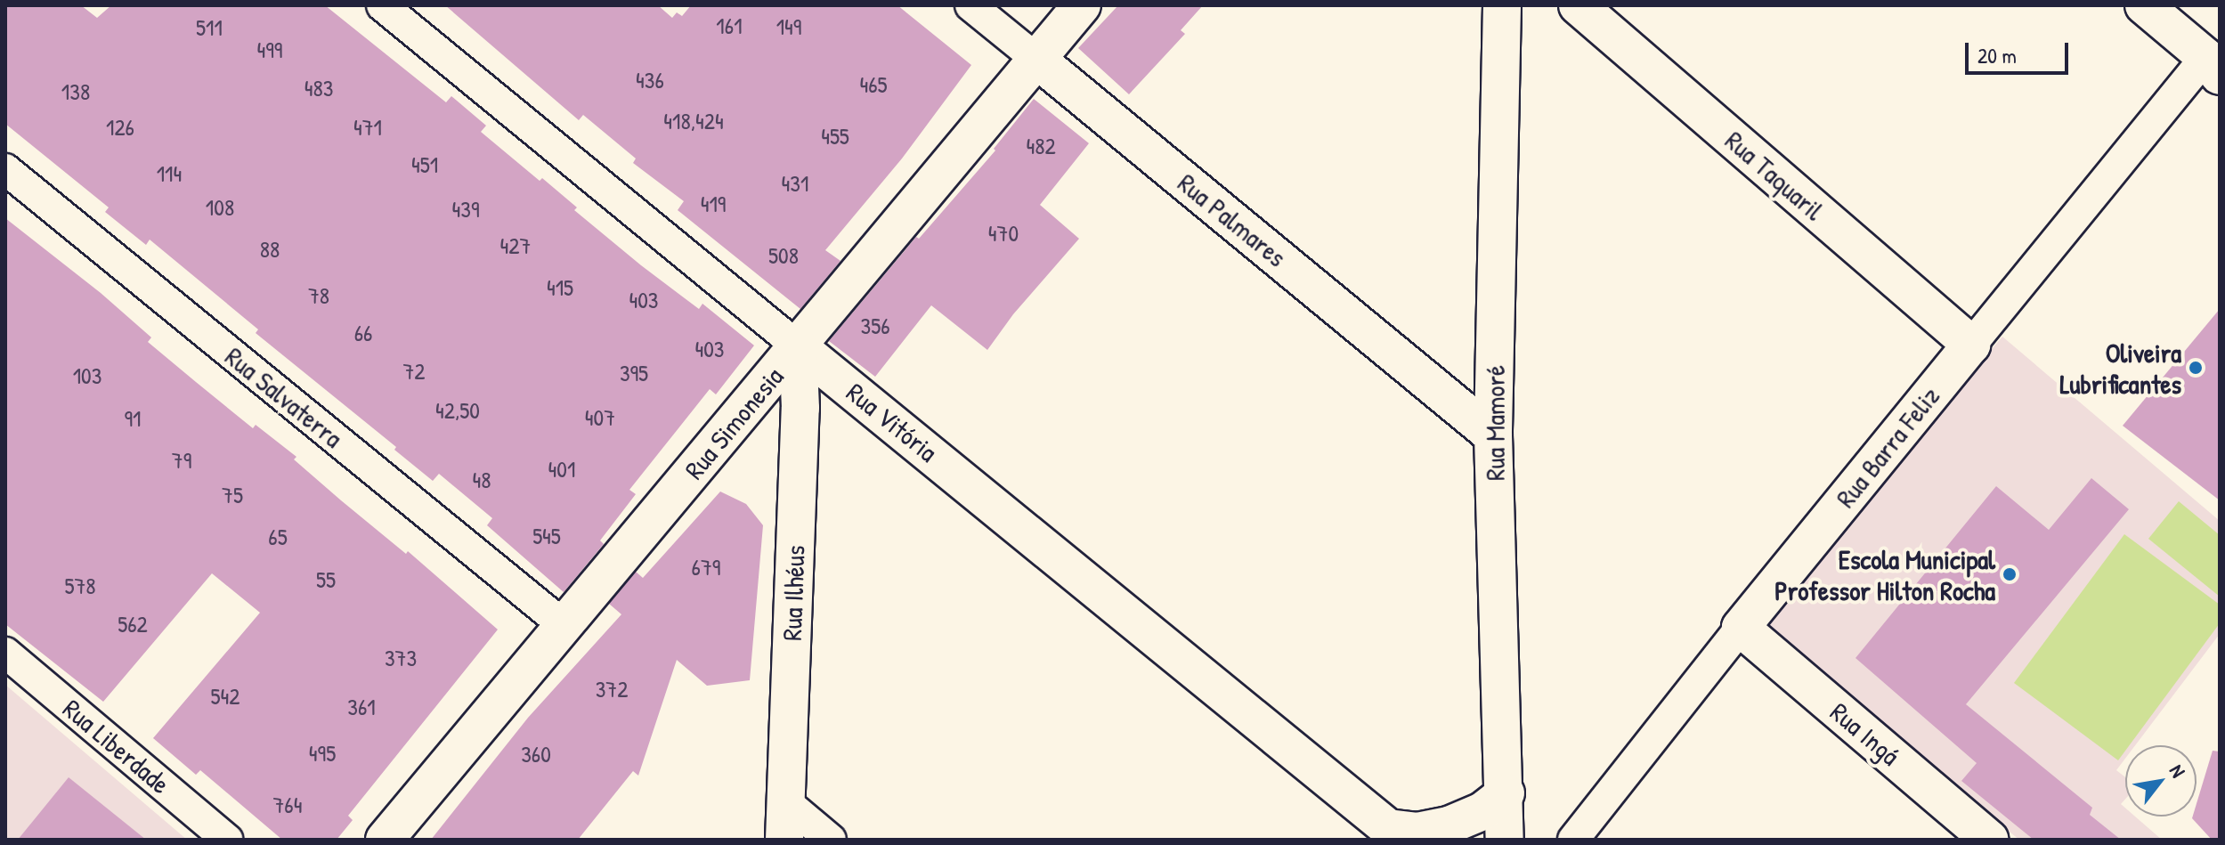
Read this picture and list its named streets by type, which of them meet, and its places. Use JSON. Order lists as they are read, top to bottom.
{
  "streets": {
    "street": [
      "Rua Taquaril",
      "Rua Palmares",
      "Rua Salvaterra",
      "Rua Vitória",
      "Rua Simonesia",
      "Rua Mamoré",
      "Rua Barra Feliz",
      "Rua Ilhéus",
      "Rua Ingá",
      "Rua Liberdade"
    ]
  },
  "crossings": [
    ["Rua Taquaril", "Rua Barra Feliz"],
    ["Rua Palmares", "Rua Simonesia"],
    ["Rua Palmares", "Rua Mamoré"],
    ["Rua Salvaterra", "Rua Simonesia"],
    ["Rua Vitória", "Rua Simonesia"],
    ["Rua Vitória", "Rua Ilhéus"],
    ["Rua Simonesia", "Rua Ilhéus"],
    ["Rua Barra Feliz", "Rua Ingá"]
  ],
  "places": ["Oliveira Lubrificantes", "Escola Municipal Professor Hilton Rocha"],
  "house_numbers": [
    "161",
    "149",
    "511",
    "499",
    "436",
    "465",
    "483",
    "138",
    "418,424",
    "126",
    "471",
    "455",
    "482",
    "451",
    "114",
    "431",
    "419",
    "108",
    "439",
    "470",
    "427",
    "88",
    "508",
    "415",
    "78",
    "403",
    "356",
    "66",
    "403",
    "72",
    "395",
    "103",
    "42,50",
    "407",
    "91",
    "79",
    "401",
    "48",
    "75",
    "545",
    "65",
    "679",
    "55",
    "578",
    "562",
    "373",
    "372",
    "542",
    "361",
    "495",
    "360",
    "764"
  ],
  "scale_bar": "20 m",
  "north": "top right"
}
